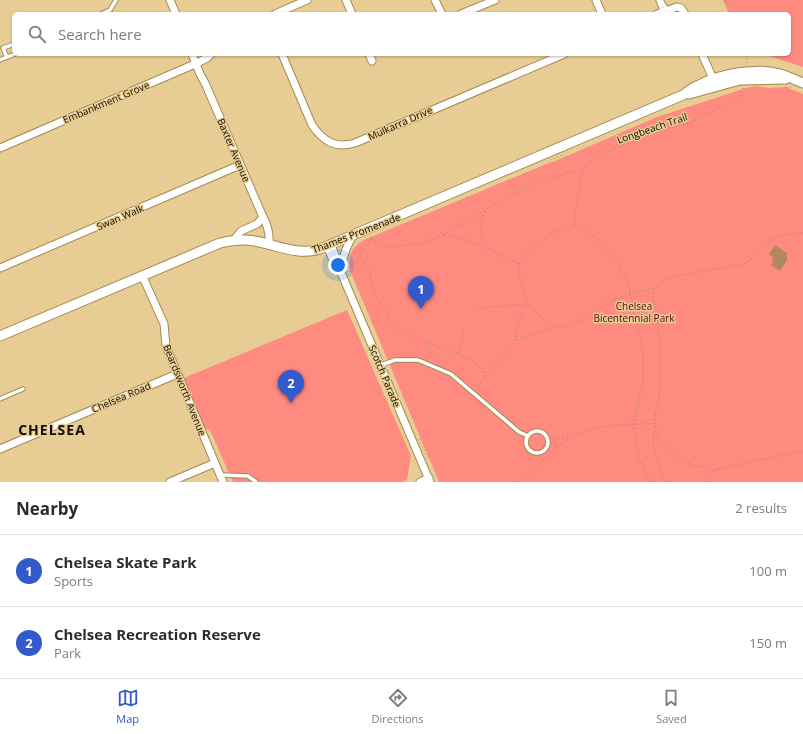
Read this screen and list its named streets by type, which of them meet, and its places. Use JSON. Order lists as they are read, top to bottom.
{
  "streets": {
    "main road": ["Thames Promenade"],
    "street": [
      "Embankment Grove",
      "Mulkarra Drive",
      "Baxter Avenue",
      "Swan Walk",
      "Scotch Parade",
      "Beardsworth Avenue",
      "Chelsea Road"
    ],
    "path": ["Longbeach Trail"]
  },
  "crossings": [
    ["Embankment Grove", "Baxter Avenue"],
    ["Baxter Avenue", "Swan Walk"],
    ["Baxter Avenue", "Thames Promenade"],
    ["Thames Promenade", "Scotch Parade"],
    ["Thames Promenade", "Beardsworth Avenue"],
    ["Beardsworth Avenue", "Chelsea Road"]
  ],
  "districts": ["CHELSEA"],
  "parks": ["Chelsea Bicentennial Park"],
  "page": {
    "search": "Search here",
    "pins": ["1", "2"],
    "heading": ["Nearby", "2 results"],
    "list": [
      {
        "mark": "1",
        "name": "Chelsea Skate Park",
        "note": "Sports",
        "value": "100 m"
      },
      {
        "mark": "2",
        "name": "Chelsea Recreation Reserve",
        "note": "Park",
        "value": "150 m"
      }
    ],
    "nav": ["Map", "Directions", "Saved"]
  }
}
